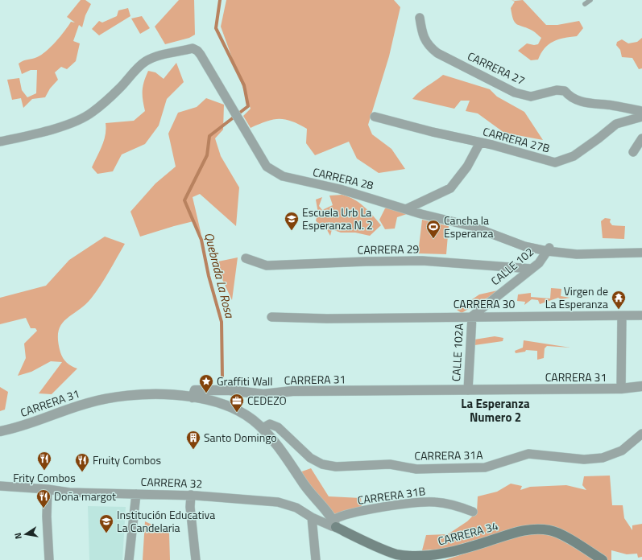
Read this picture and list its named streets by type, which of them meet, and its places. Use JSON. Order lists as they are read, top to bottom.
{
  "streets": {
    "main road": ["CARRERA 34"],
    "street": [
      "CARRERA 27",
      "CARRERA 27B",
      "CARRERA 28",
      "CARRERA 29",
      "CALLE 102",
      "CARRERA 30",
      "CALLE 102A",
      "CARRERA 31",
      "CARRERA 31A",
      "CARRERA 32",
      "CARRERA 31B"
    ]
  },
  "crossings": [
    ["CARRERA 28", "CALLE 102"],
    ["CARRERA 29", "CALLE 102"],
    ["CALLE 102", "CARRERA 30"],
    ["CALLE 102", "CALLE 102A"],
    ["CARRERA 30", "CALLE 102A"],
    ["CALLE 102A", "CARRERA 31"],
    ["CARRERA 32", "CARRERA 31B"],
    ["CARRERA 32", "CARRERA 34"],
    ["CARRERA 31B", "CARRERA 34"]
  ],
  "districts": ["La Esperanza Numero 2"],
  "water": ["Quebrada La Rosa"],
  "places": {
    "school or university": ["Escuela Urb La Esperanza N. 2", "Institución Educativa La Candelaria"],
    "sports": ["Cancha la Esperanza"],
    "temple": ["Virgen de La Esperanza"],
    "place": ["Graffiti Wall"],
    "office": ["CEDEZO"],
    "building": ["Santo Domingo"],
    "restaurant": ["Frity Combos", "Fruity Combos", "Doña margot"]
  },
  "north": "left"
}
